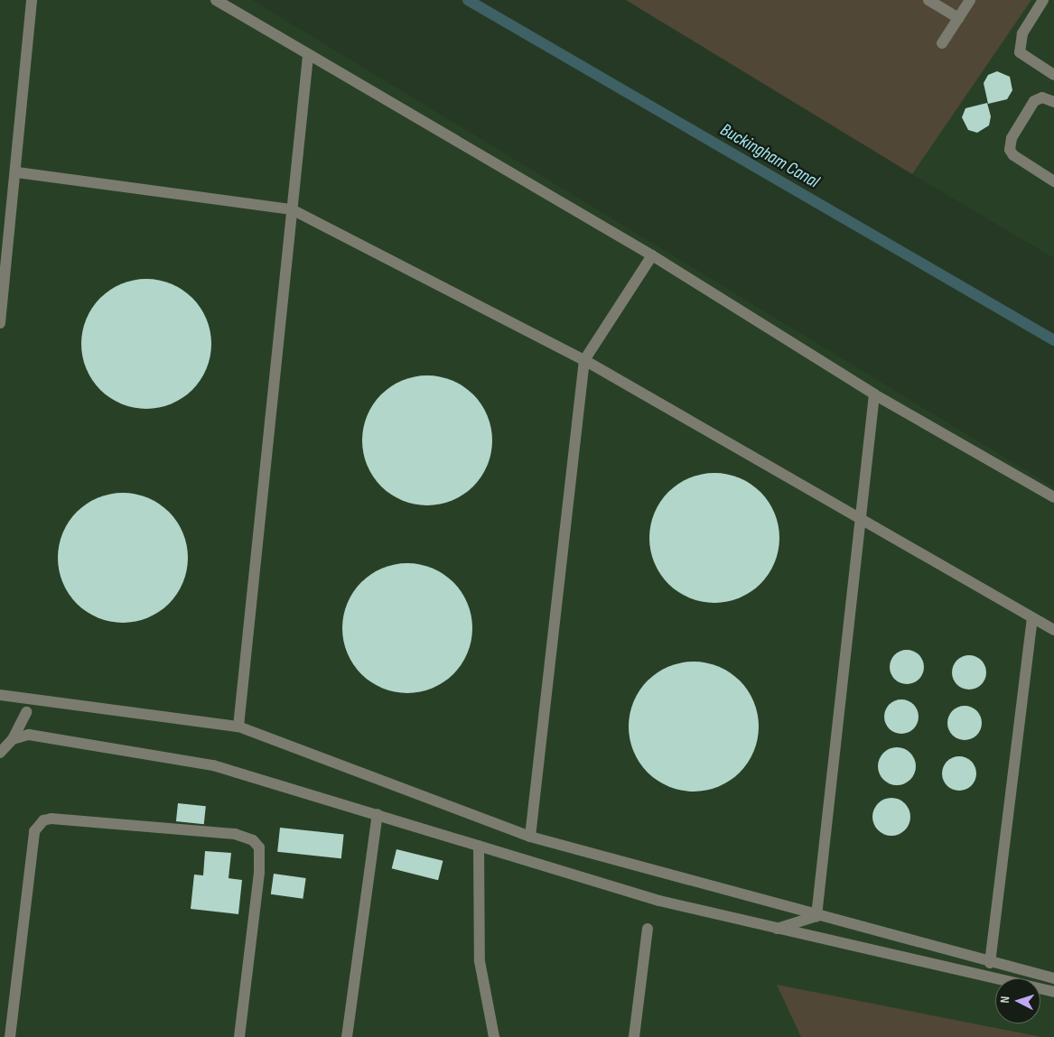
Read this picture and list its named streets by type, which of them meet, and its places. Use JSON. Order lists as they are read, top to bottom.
{
  "water": ["Buckingham Canal"],
  "north": "left"
}
